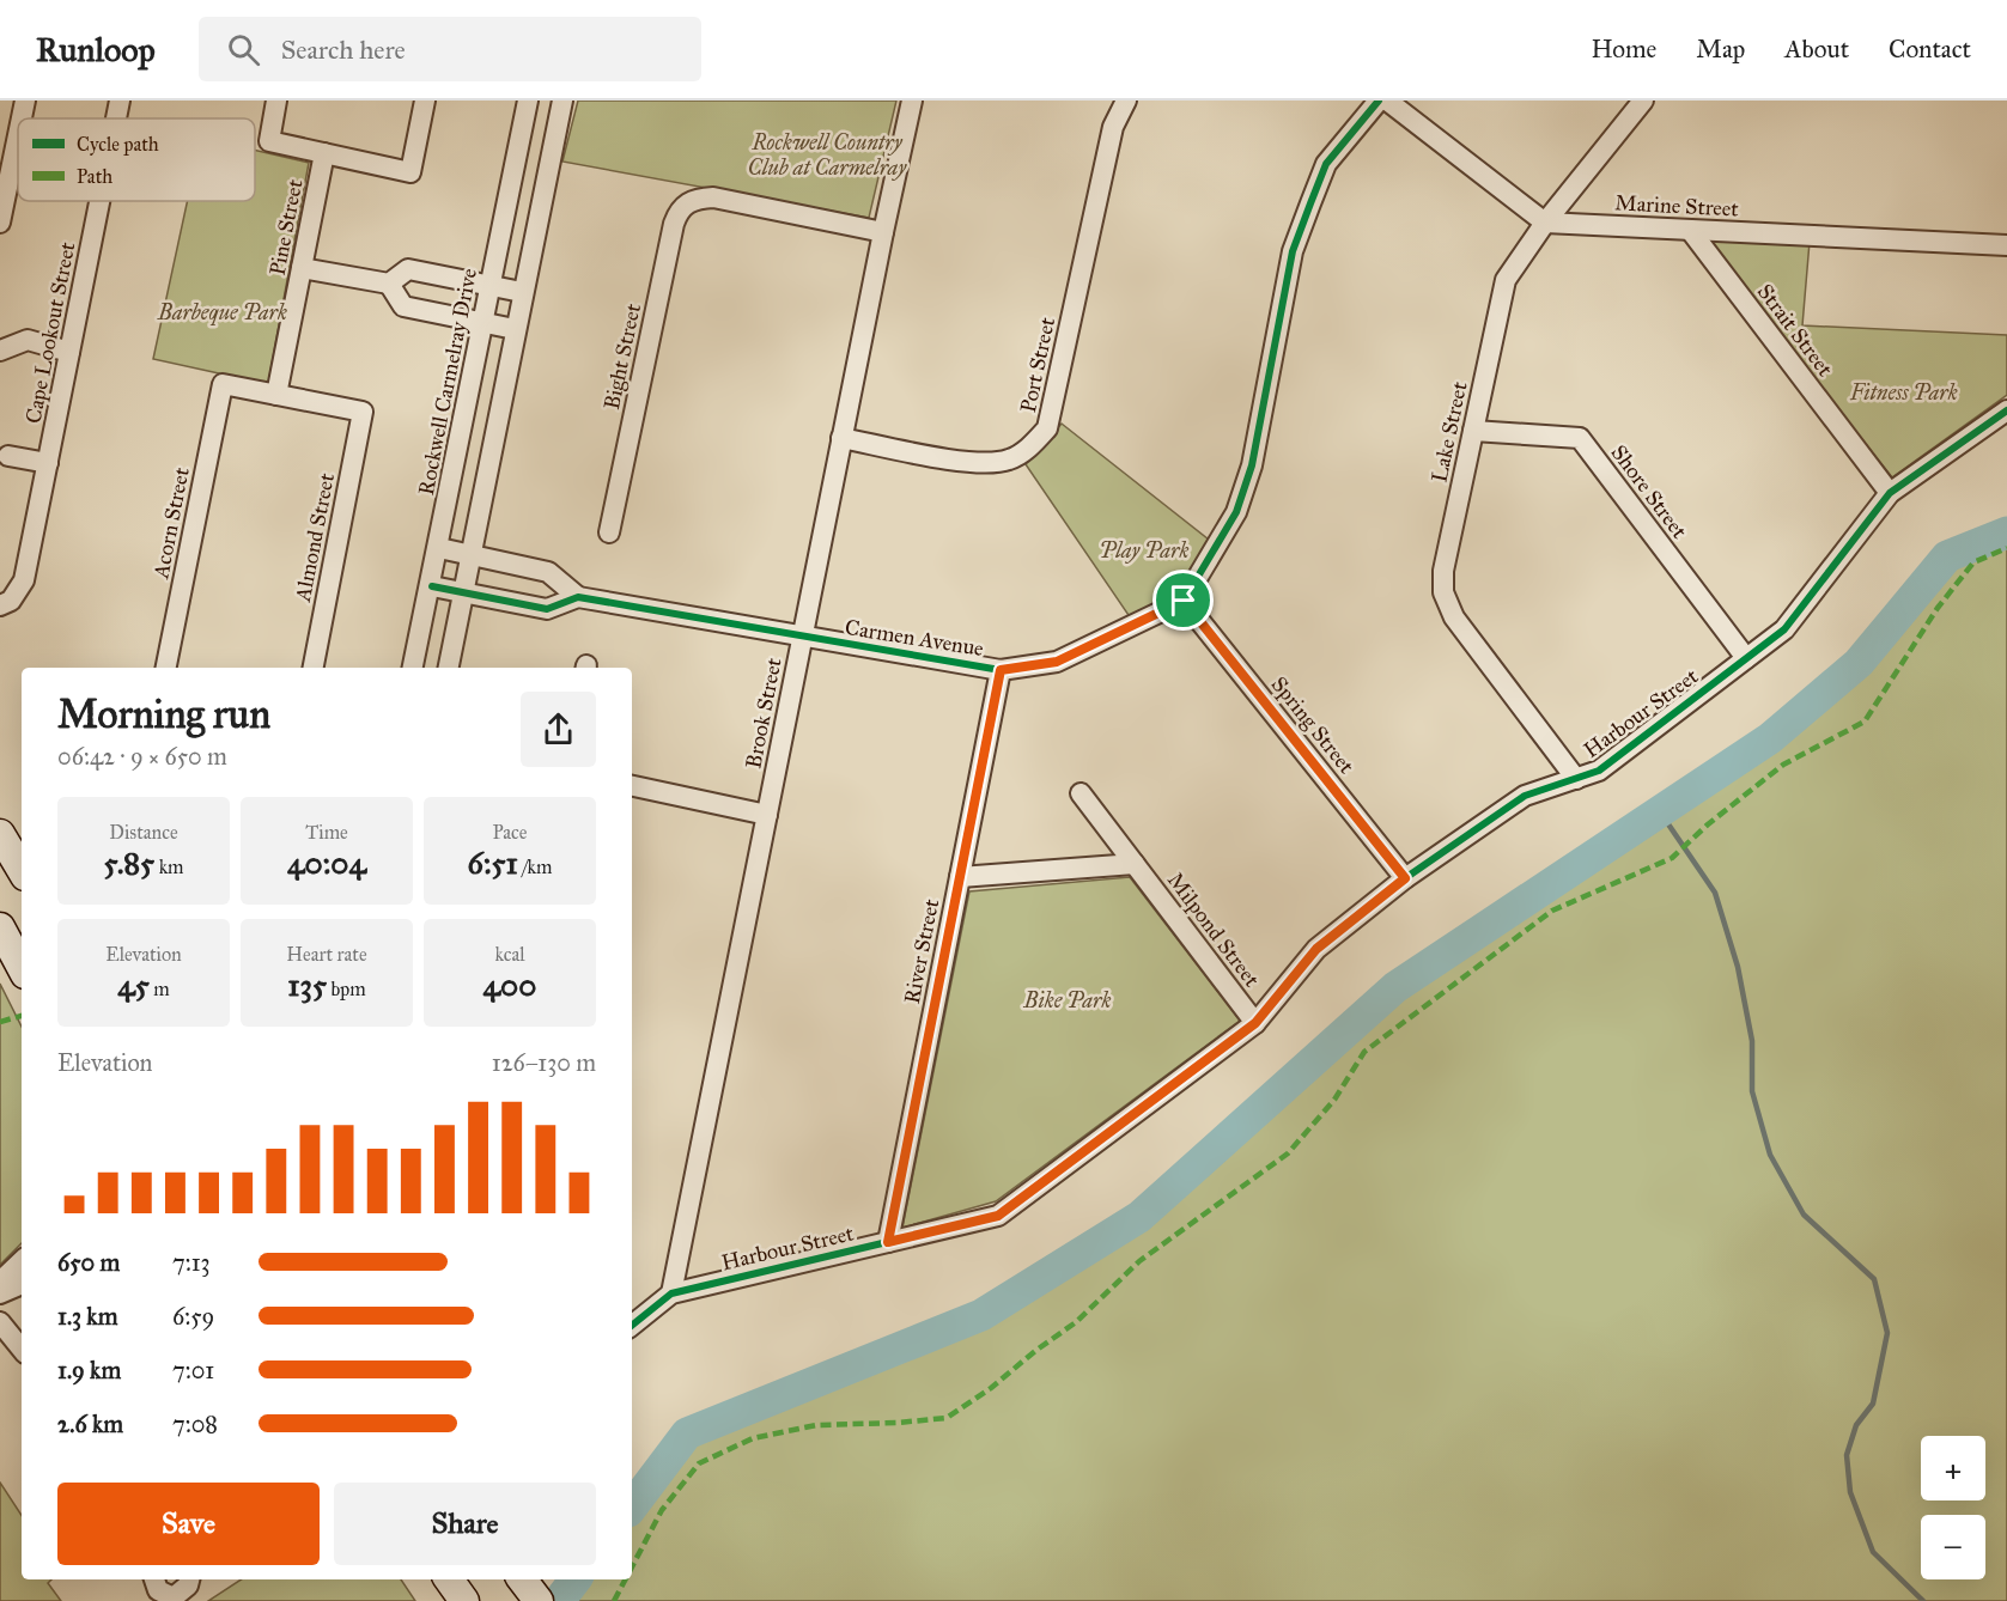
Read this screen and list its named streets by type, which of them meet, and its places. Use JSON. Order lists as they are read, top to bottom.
{
  "streets": {
    "street": [
      "Marine Street",
      "Pine Street",
      "Strait Street",
      "Cape Lookout Street",
      "Bight Street",
      "Port Street",
      "Rockwell Carmelray Drive",
      "Lake Street",
      "Shore Street",
      "Acorn Street",
      "Almond Street",
      "Carmen Avenue",
      "Brook Street",
      "Harbour Street",
      "Spring Street",
      "Milpond Street",
      "River Street"
    ]
  },
  "crossings": [
    ["Marine Street", "Strait Street"],
    ["Marine Street", "Lake Street"],
    ["Pine Street", "Acorn Street"],
    ["Pine Street", "Almond Street"],
    ["Strait Street", "Harbour Street"],
    ["Bight Street", "Brook Street"],
    ["Port Street", "Brook Street"],
    ["Rockwell Carmelray Drive", "Carmen Avenue"],
    ["Lake Street", "Shore Street"],
    ["Lake Street", "Harbour Street"],
    ["Shore Street", "Harbour Street"],
    ["Acorn Street", "Almond Street"],
    ["Carmen Avenue", "Brook Street"],
    ["Carmen Avenue", "Spring Street"],
    ["Carmen Avenue", "River Street"],
    ["Brook Street", "Harbour Street"],
    ["Harbour Street", "Spring Street"],
    ["Harbour Street", "Milpond Street"],
    ["Harbour Street", "River Street"]
  ],
  "parks": [
    "Rockwell Country Club at Carmelray",
    "Barbeque Park",
    "Fitness Park",
    "Play Park",
    "Bike Park"
  ],
  "legend": ["Cycle path", "Path"],
  "page": {
    "header": "Runloop",
    "search": "Search here",
    "nav": [
      "Home",
      "Map",
      "About",
      "Contact"
    ],
    "heading": ["Morning run", "06:42 · 9 × 650 m"],
    "stats": [
      ["Distance", "5.85 km"],
      ["Time", "40:04"],
      ["Pace", "6:51 /km"],
      ["Elevation", "45 m"],
      ["Heart rate", "135 bpm"],
      ["kcal", "400"]
    ],
    "chart": ["Elevation", "126–130 m"],
    "list": [
      {
        "name": "650 m",
        "note": "7:13"
      },
      {
        "name": "1.3 km",
        "note": "6:59"
      },
      {
        "name": "1.9 km",
        "note": "7:01"
      },
      {
        "name": "2.6 km",
        "note": "7:08"
      }
    ],
    "map_buttons": ["+", "−"],
    "buttons": ["Save", "Share"]
  }
}
